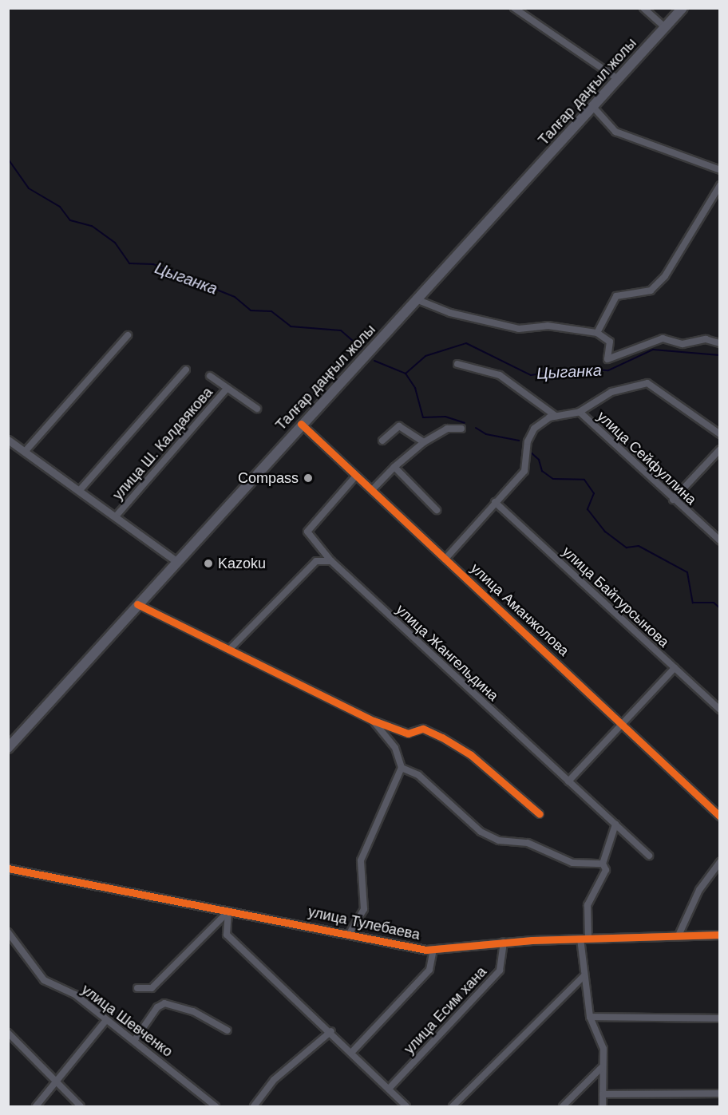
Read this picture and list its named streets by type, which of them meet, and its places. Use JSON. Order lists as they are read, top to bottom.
{
  "streets": {
    "main road": ["Талғар даңғыл жолы"],
    "street": [
      "улица Ш. Калдаякова",
      "улица Сейфуллина",
      "улица Байтурсынова",
      "улица Аманжолова",
      "улица Жангельдина",
      "улица Тулебаева",
      "улица Есим хана",
      "улица Шевченко"
    ]
  },
  "crossings": [
    ["Талғар даңғыл жолы", "улица Аманжолова"],
    ["улица Аманжолова", "улица Жангельдина"],
    ["улица Тулебаева", "улица Есим хана"]
  ],
  "water": ["Цыганка"],
  "places": ["Compass", "Kazoku"]
}
